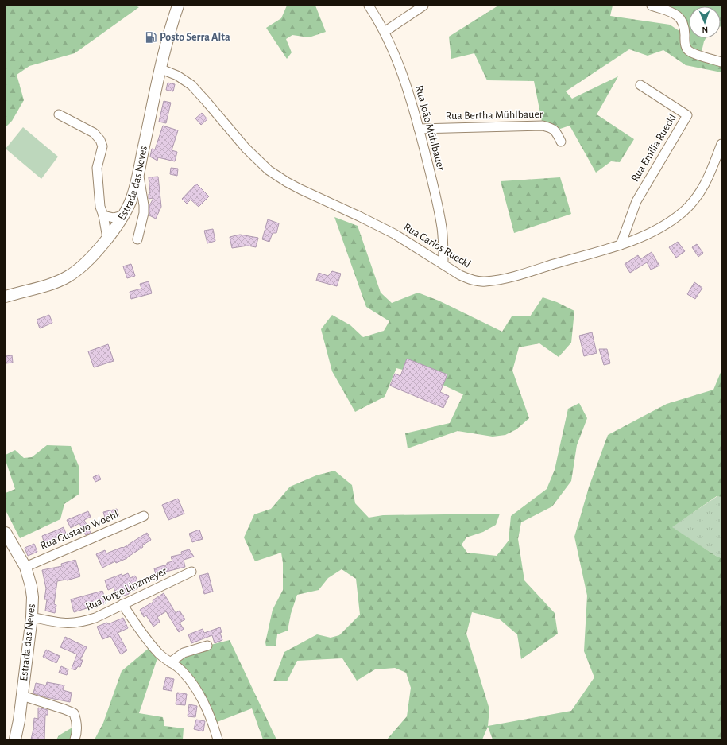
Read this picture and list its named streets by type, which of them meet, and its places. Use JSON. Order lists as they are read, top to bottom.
{
  "streets": {
    "main road": ["Estrada das Neves"],
    "street": [
      "Rua Bertha Mühlbauer",
      "Rua João Mühlbauer",
      "Rua Emília Rueckl",
      "Rua Carlos Rueckl",
      "Rua Gustavo Woehl",
      "Rua Jorge Linzmeyer"
    ]
  },
  "crossings": [
    ["Rua Bertha Mühlbauer", "Rua João Mühlbauer"],
    ["Rua João Mühlbauer", "Rua Carlos Rueckl"],
    ["Rua Emília Rueckl", "Rua Carlos Rueckl"],
    ["Estrada das Neves", "Rua Carlos Rueckl"],
    ["Estrada das Neves", "Rua Gustavo Woehl"],
    ["Estrada das Neves", "Rua Jorge Linzmeyer"]
  ],
  "places": {
    "fuel station": ["Posto Serra Alta"]
  },
  "north": "bottom"
}
